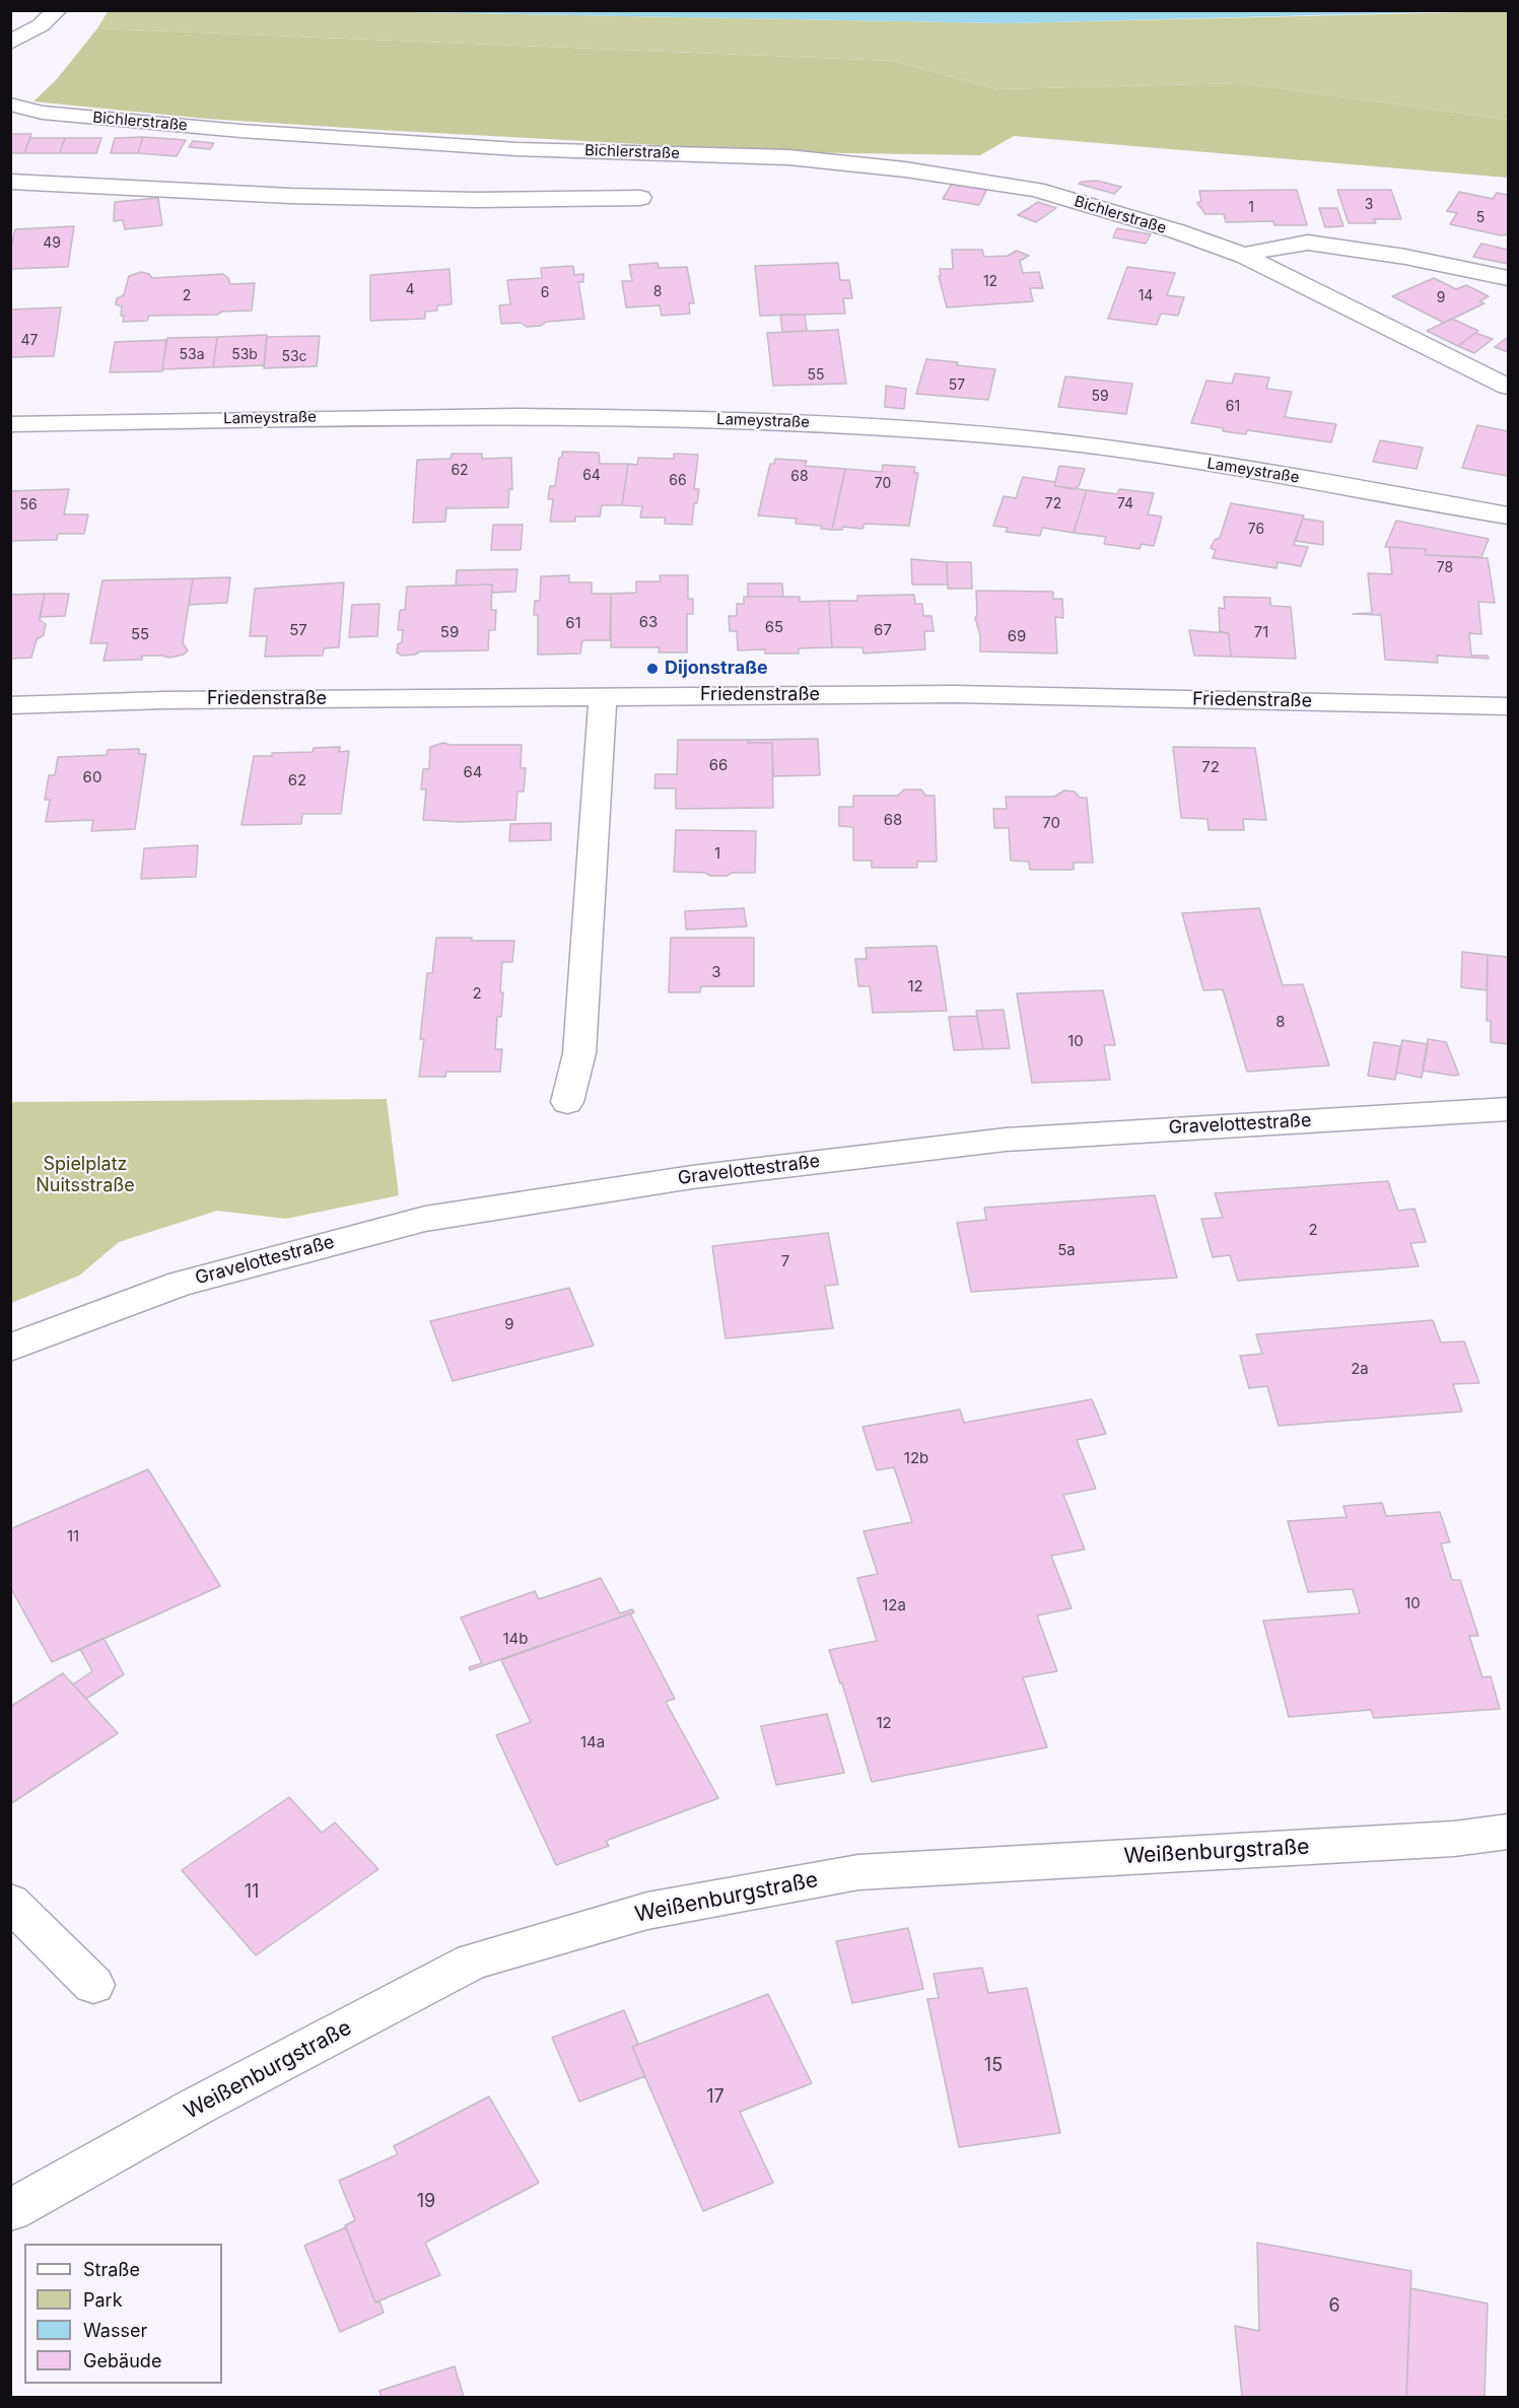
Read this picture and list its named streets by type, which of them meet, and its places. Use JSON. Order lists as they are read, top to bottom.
{
  "streets": {
    "street": [
      "Bichlerstraße",
      "Lameystraße",
      "Friedenstraße",
      "Gravelottestraße",
      "Weißenburgstraße"
    ]
  },
  "parks": ["Spielplatz Nuitsstraße"],
  "places": ["Dijonstraße"],
  "house_numbers": [
    "3",
    "1",
    "5",
    "49",
    "12",
    "4",
    "8",
    "6",
    "2",
    "14",
    "9",
    "47",
    "53a",
    "53b",
    "53c",
    "55",
    "57",
    "59",
    "61",
    "62",
    "64",
    "68",
    "66",
    "70",
    "72",
    "74",
    "56",
    "76",
    "78",
    "63",
    "61",
    "65",
    "57",
    "67",
    "59",
    "71",
    "55",
    "69",
    "66",
    "72",
    "64",
    "60",
    "62",
    "68",
    "70",
    "1",
    "3",
    "12",
    "2",
    "8",
    "10",
    "2",
    "5a",
    "7",
    "9",
    "2a",
    "12b",
    "11",
    "10",
    "12a",
    "14b",
    "12",
    "14a",
    "11",
    "15",
    "17",
    "19",
    "6"
  ],
  "legend": [
    "Straße",
    "Park",
    "Wasser",
    "Gebäude"
  ]
}
